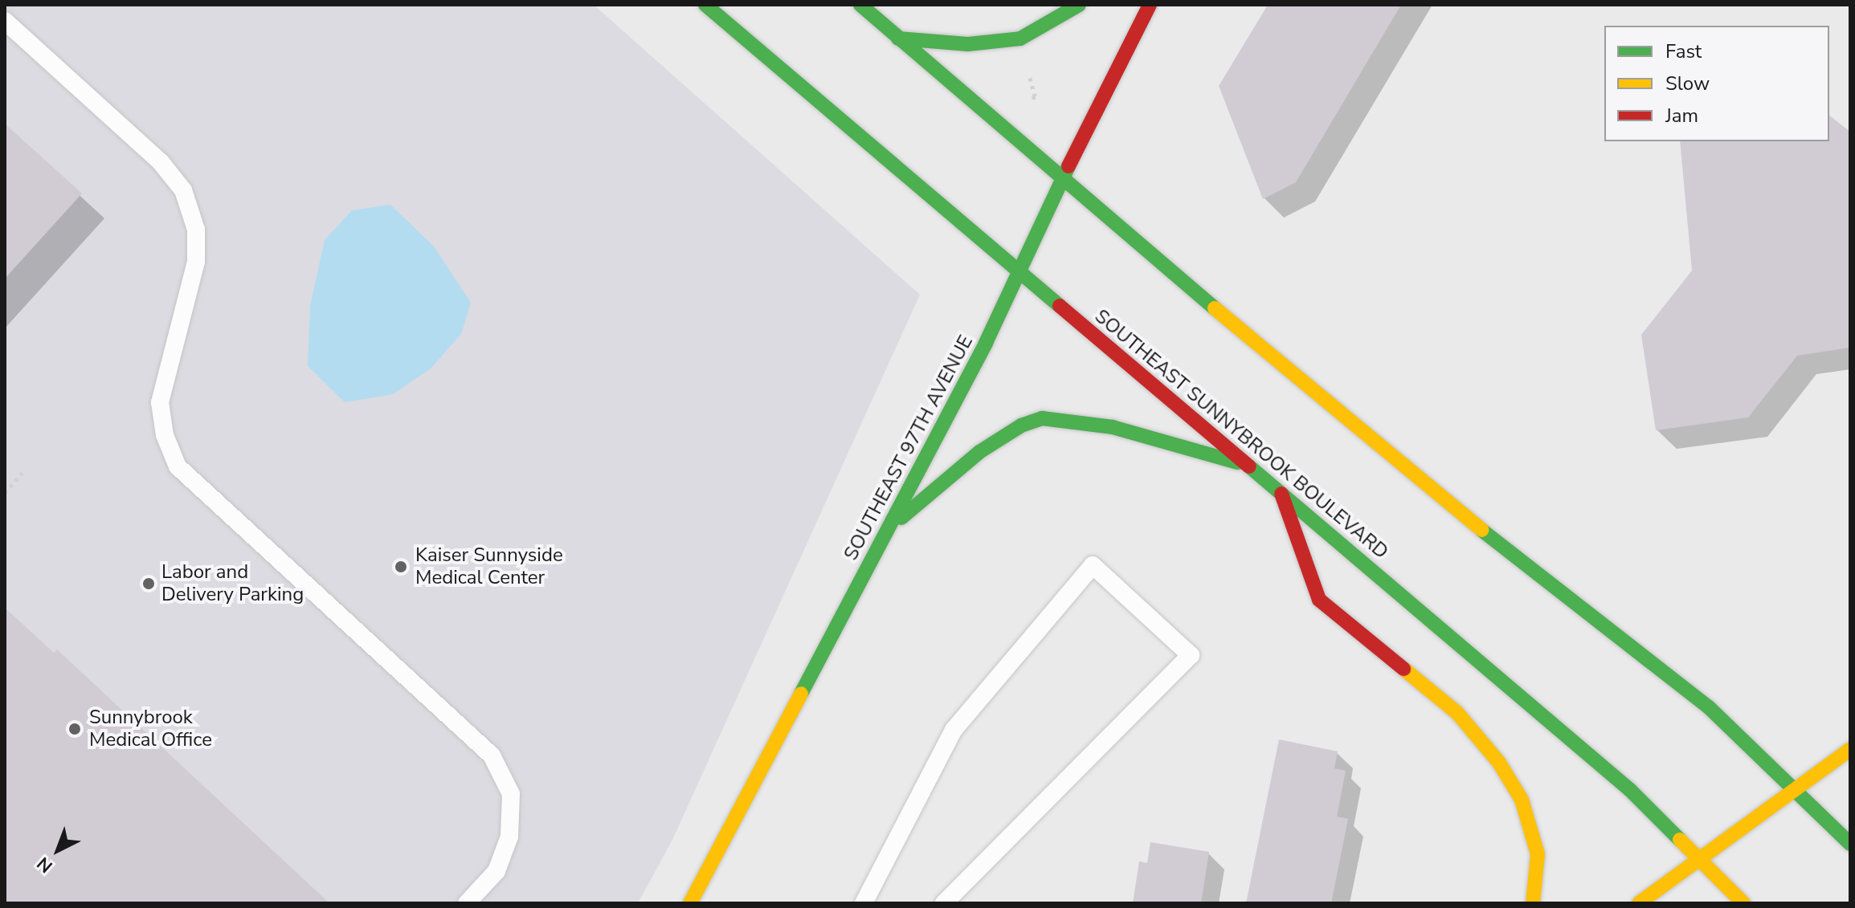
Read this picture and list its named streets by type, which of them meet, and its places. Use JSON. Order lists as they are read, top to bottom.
{
  "streets": {
    "main road": ["SOUTHEAST SUNNYBROOK BOULEVARD", "SOUTHEAST 97TH AVENUE"]
  },
  "crossings": [
    ["SOUTHEAST SUNNYBROOK BOULEVARD", "SOUTHEAST 97TH AVENUE"]
  ],
  "places": ["Kaiser Sunnyside Medical Center", "Labor and Delivery Parking", "Sunnybrook Medical Office"],
  "legend": ["Fast", "Slow", "Jam"],
  "north": "bottom left"
}
